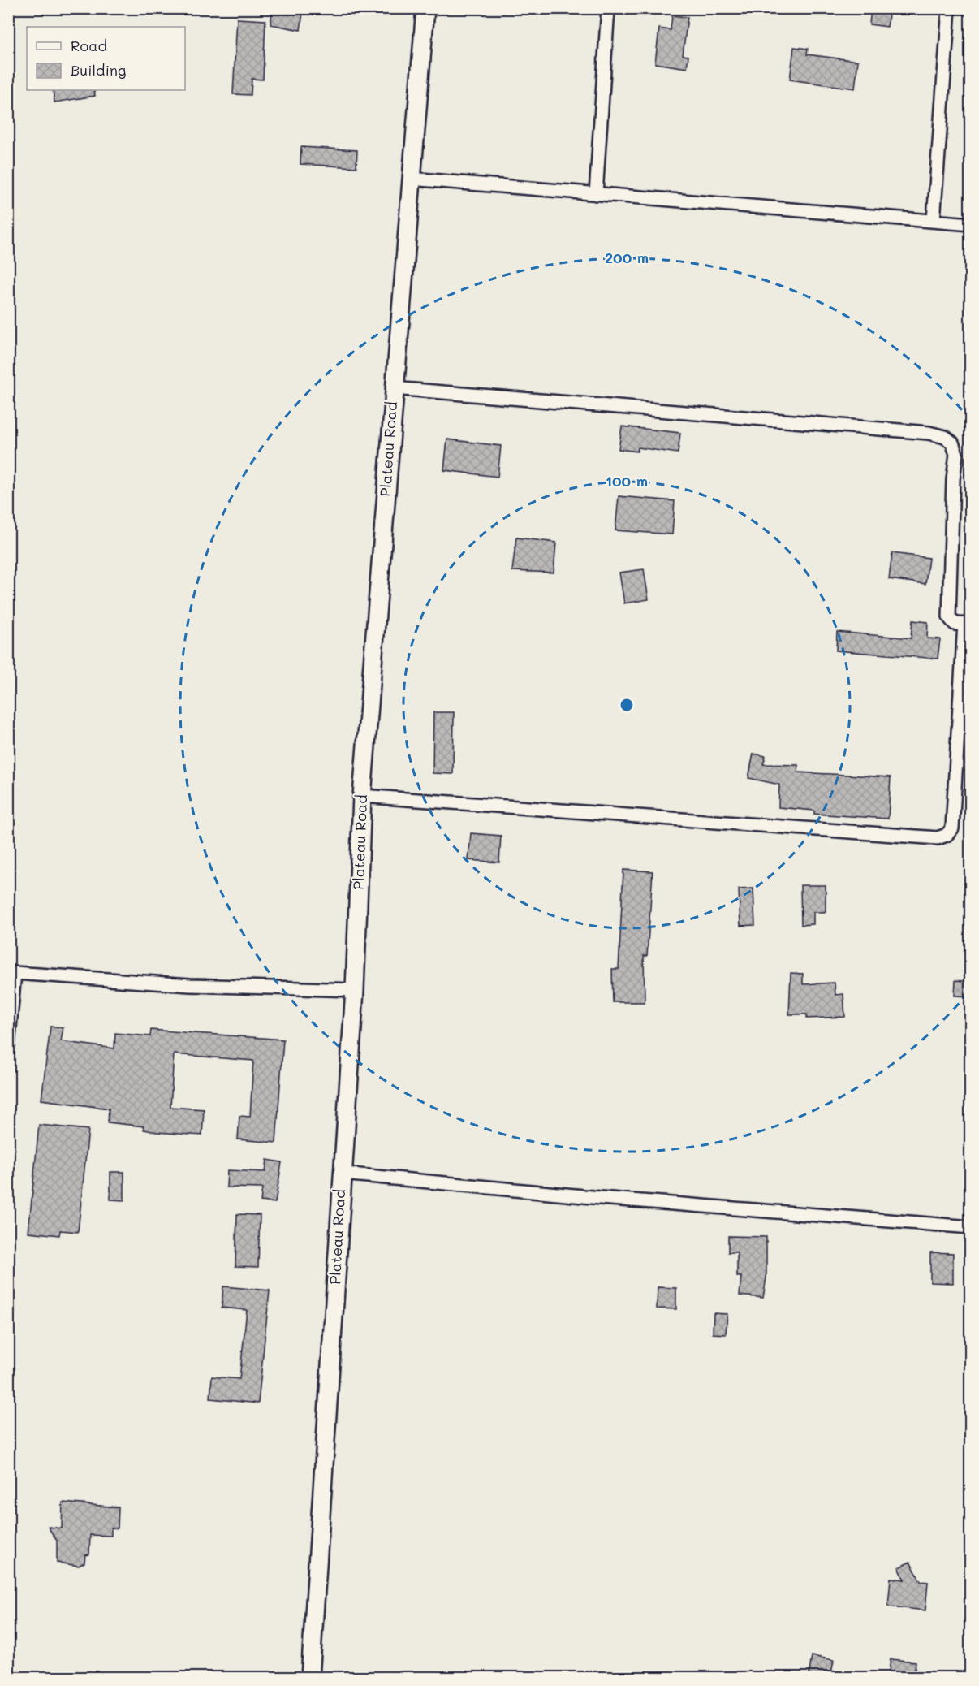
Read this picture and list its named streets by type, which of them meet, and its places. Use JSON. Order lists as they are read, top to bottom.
{
  "streets": {
    "street": ["Plateau Road"]
  },
  "legend": ["Road", "Building"],
  "rings": ["200 m", "100 m"]
}
